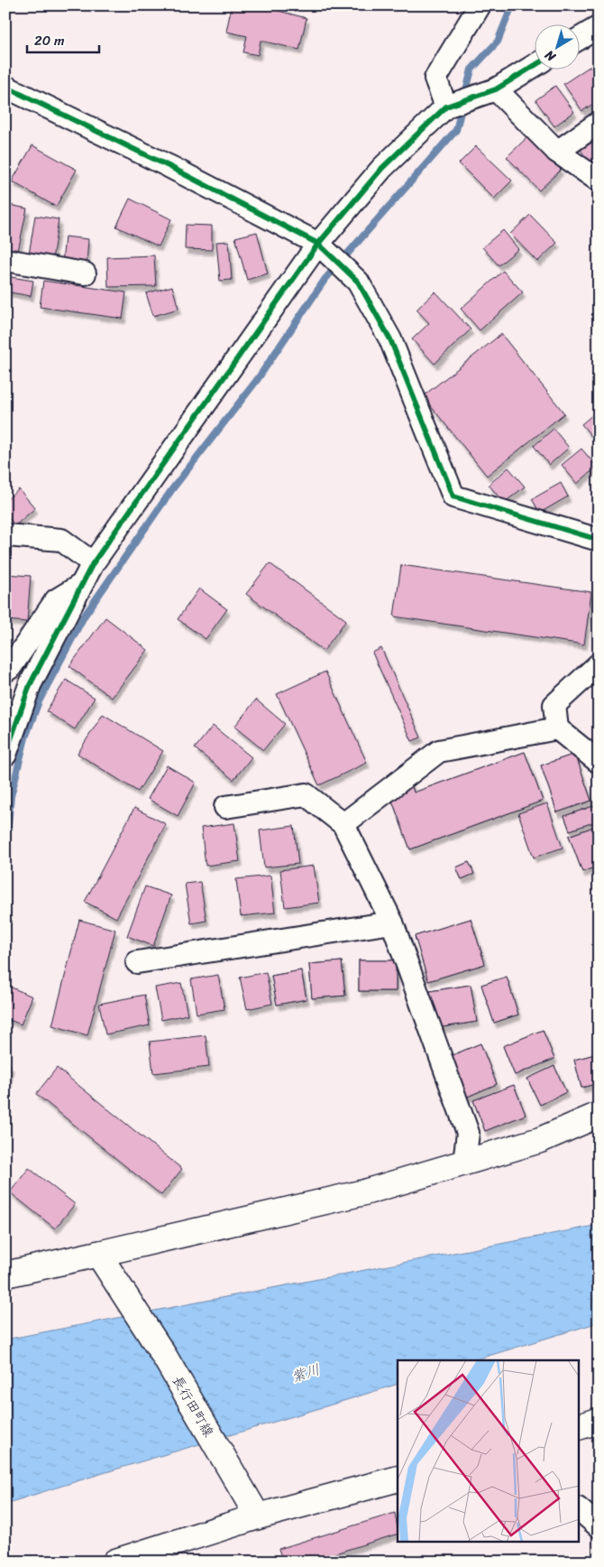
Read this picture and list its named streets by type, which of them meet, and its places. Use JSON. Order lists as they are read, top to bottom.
{
  "streets": {
    "street": ["長行田町線"]
  },
  "water": ["紫川"],
  "scale_bar": "20 m",
  "north": "bottom left"
}
